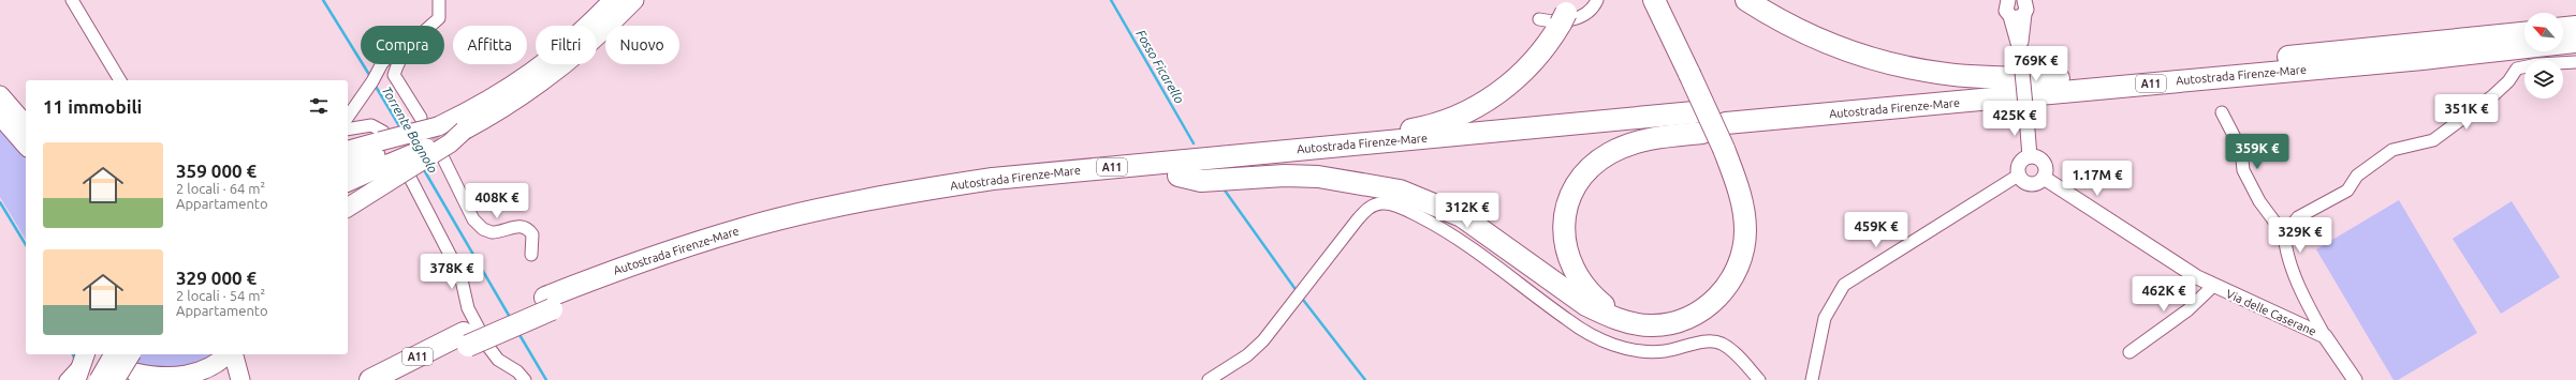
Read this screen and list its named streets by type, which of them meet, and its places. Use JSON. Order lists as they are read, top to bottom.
{
  "streets": {
    "highway": ["Autostrada Firenze-Mare", "A11"],
    "street": ["Via delle Caserane"]
  },
  "water": ["Fosso Ficarello", "Torrente Bagnolo"],
  "north": "top left",
  "page": {
    "chip": [
      "Compra",
      "Affitta",
      "Filtri",
      "Nuovo"
    ],
    "price": [
      "769K €",
      "351K €",
      "425K €",
      "359K €",
      "1.17M €",
      "408K €",
      "312K €",
      "459K €",
      "329K €",
      "378K €",
      "462K €"
    ],
    "heading": "11 immobili",
    "list": [
      {
        "name": "359 000 €",
        "note": "2 locali · 64 m² · Appartamento"
      },
      {
        "name": "329 000 €",
        "note": "2 locali · 54 m² · Appartamento"
      }
    ]
  }
}
